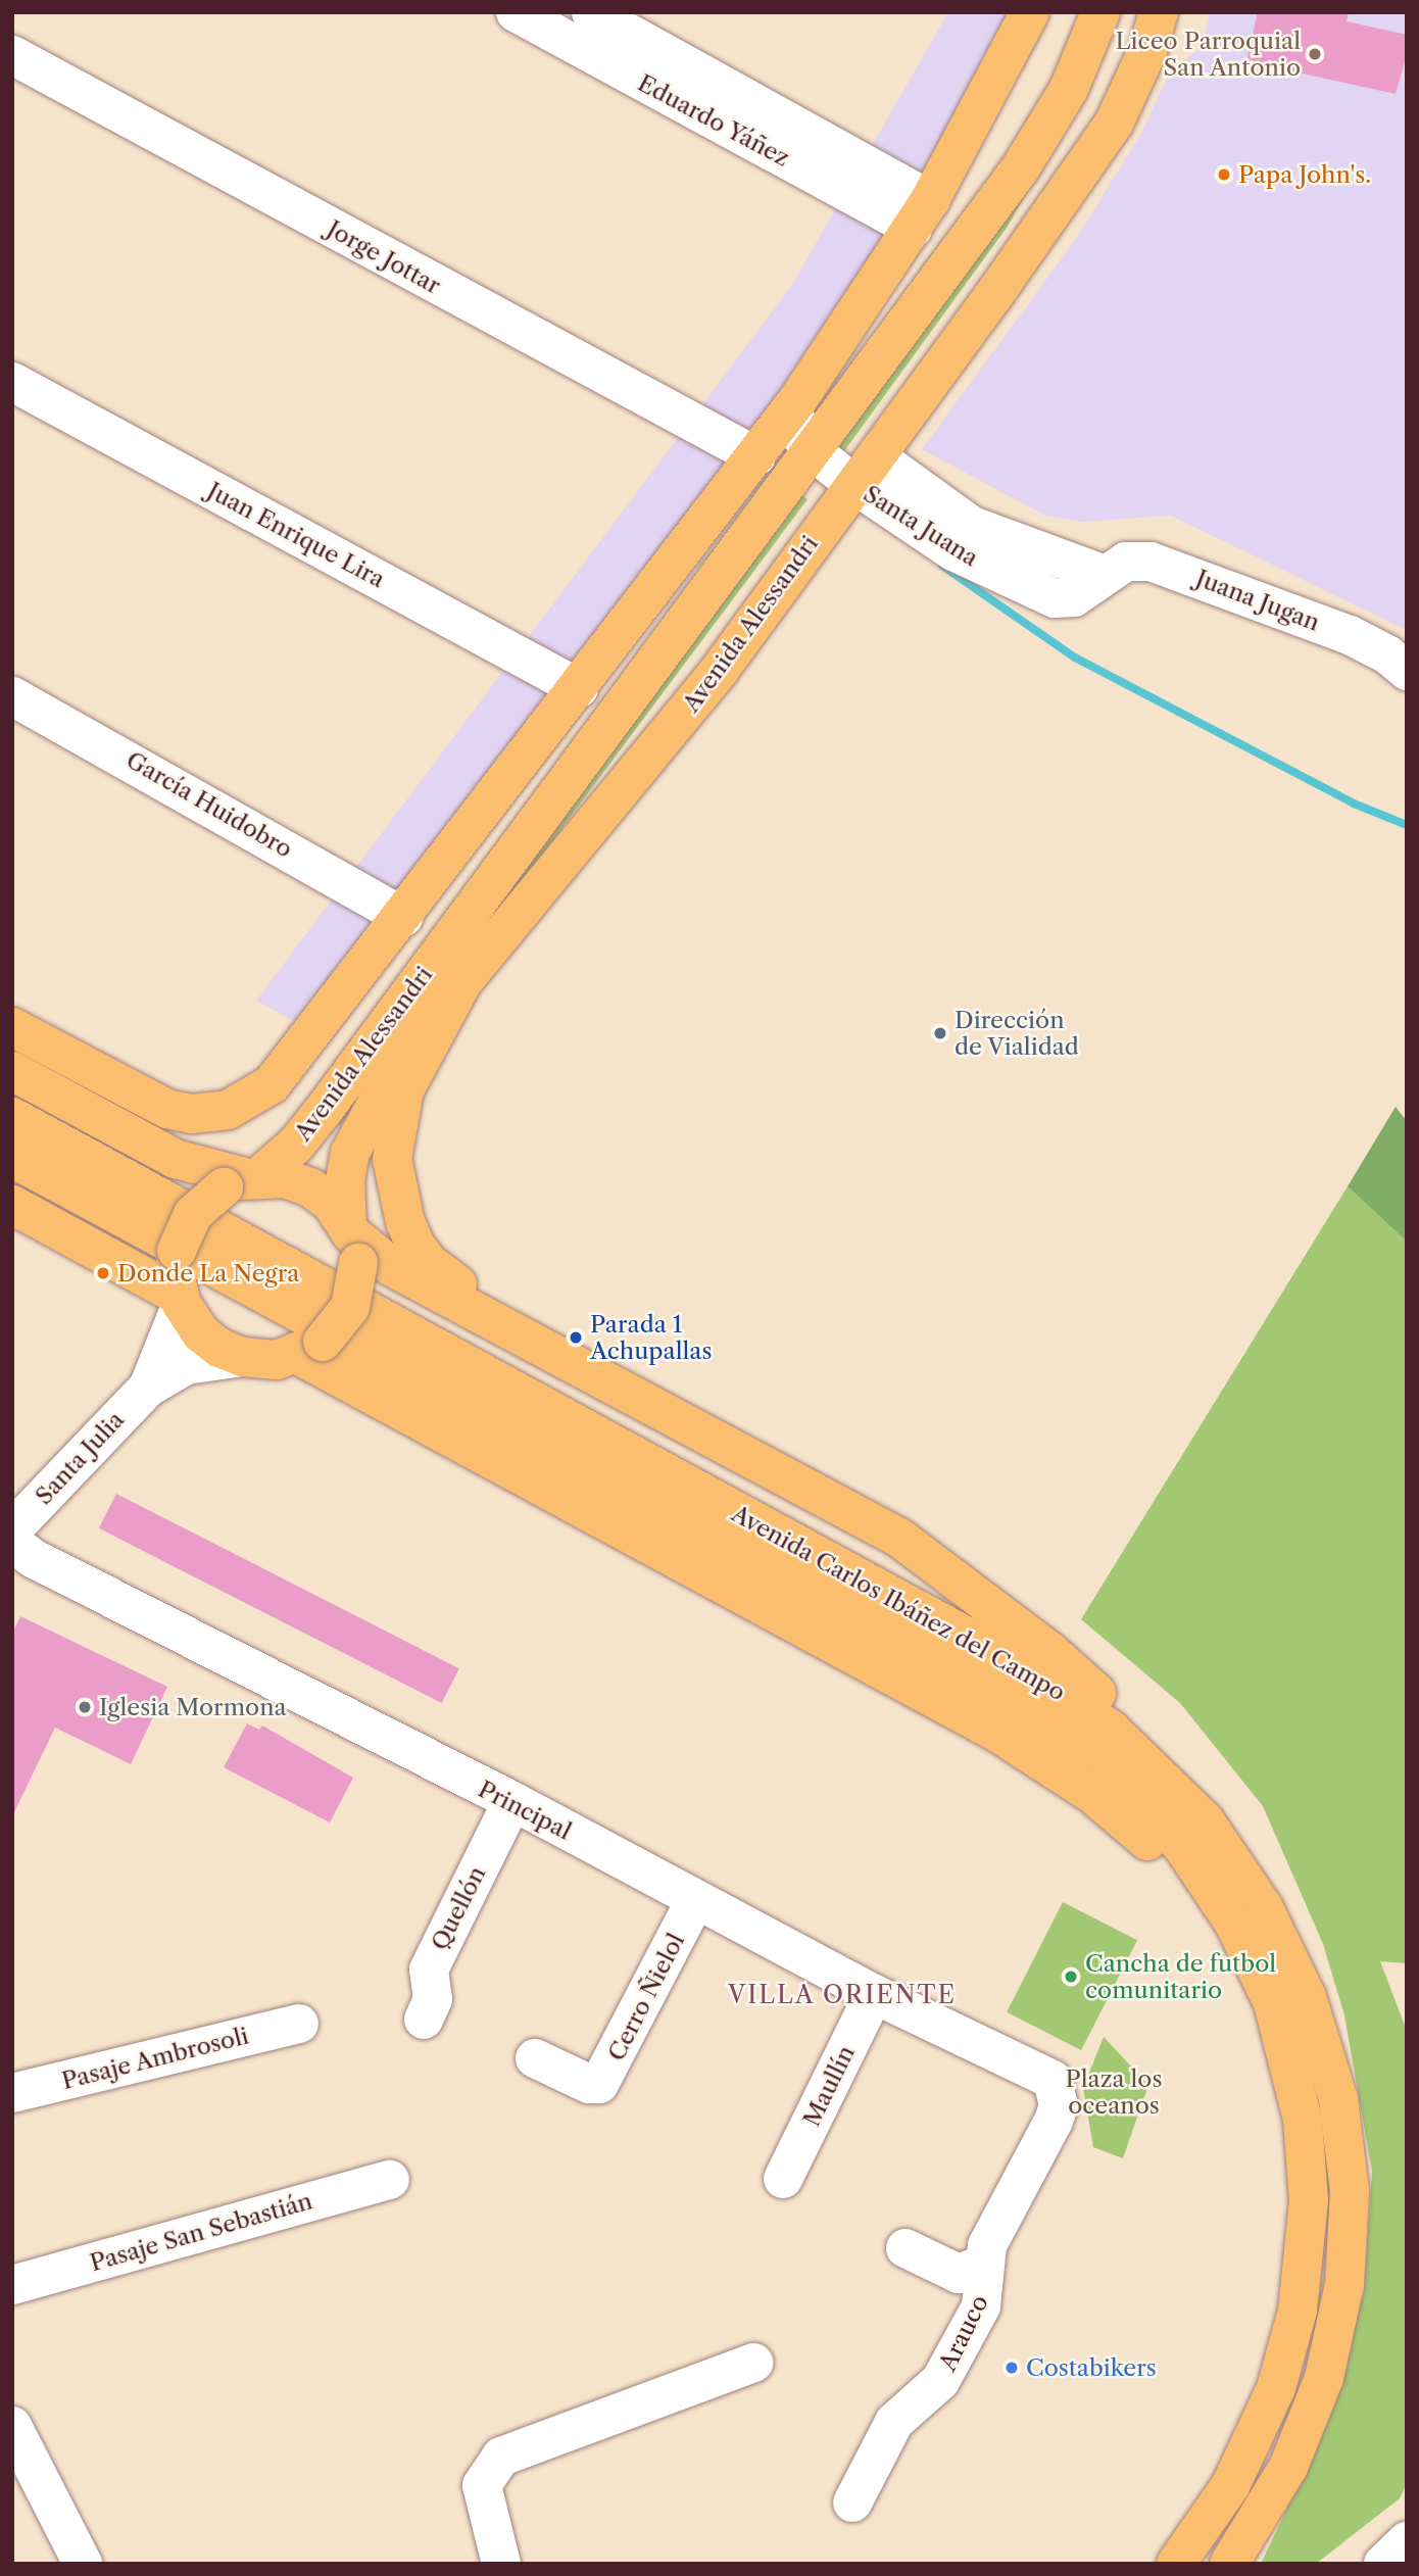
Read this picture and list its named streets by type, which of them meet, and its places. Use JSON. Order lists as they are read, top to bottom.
{
  "streets": {
    "main road": ["Avenida Alessandri", "Avenida Carlos Ibáñez del Campo"],
    "street": [
      "Eduardo Yáñez",
      "Jorge Jottar",
      "Santa Juana",
      "Juan Enrique Lira",
      "Juana Jugan",
      "García Huidobro",
      "Santa Julia",
      "Principal",
      "Quellón",
      "Cerro Ñielol",
      "Pasaje Ambrosoli",
      "Maullín",
      "Pasaje San Sebastián",
      "Arauco"
    ]
  },
  "crossings": [
    ["Santa Juana", "Juana Jugan"],
    ["Santa Juana", "Avenida Alessandri"],
    ["Avenida Alessandri", "Santa Julia"],
    ["Principal", "Quellón"],
    ["Principal", "Cerro Ñielol"],
    ["Principal", "Maullín"],
    ["Principal", "Arauco"]
  ],
  "districts": ["VILLA ORIENTE"],
  "parks": ["Plaza los oceanos"],
  "places": [
    "Liceo Parroquial San Antonio",
    "Papa John's.",
    "Dirección de Vialidad",
    "Donde La Negra",
    "Parada 1 Achupallas",
    "Iglesia Mormona",
    "Cancha de futbol comunitario",
    "Costabikers"
  ]
}
